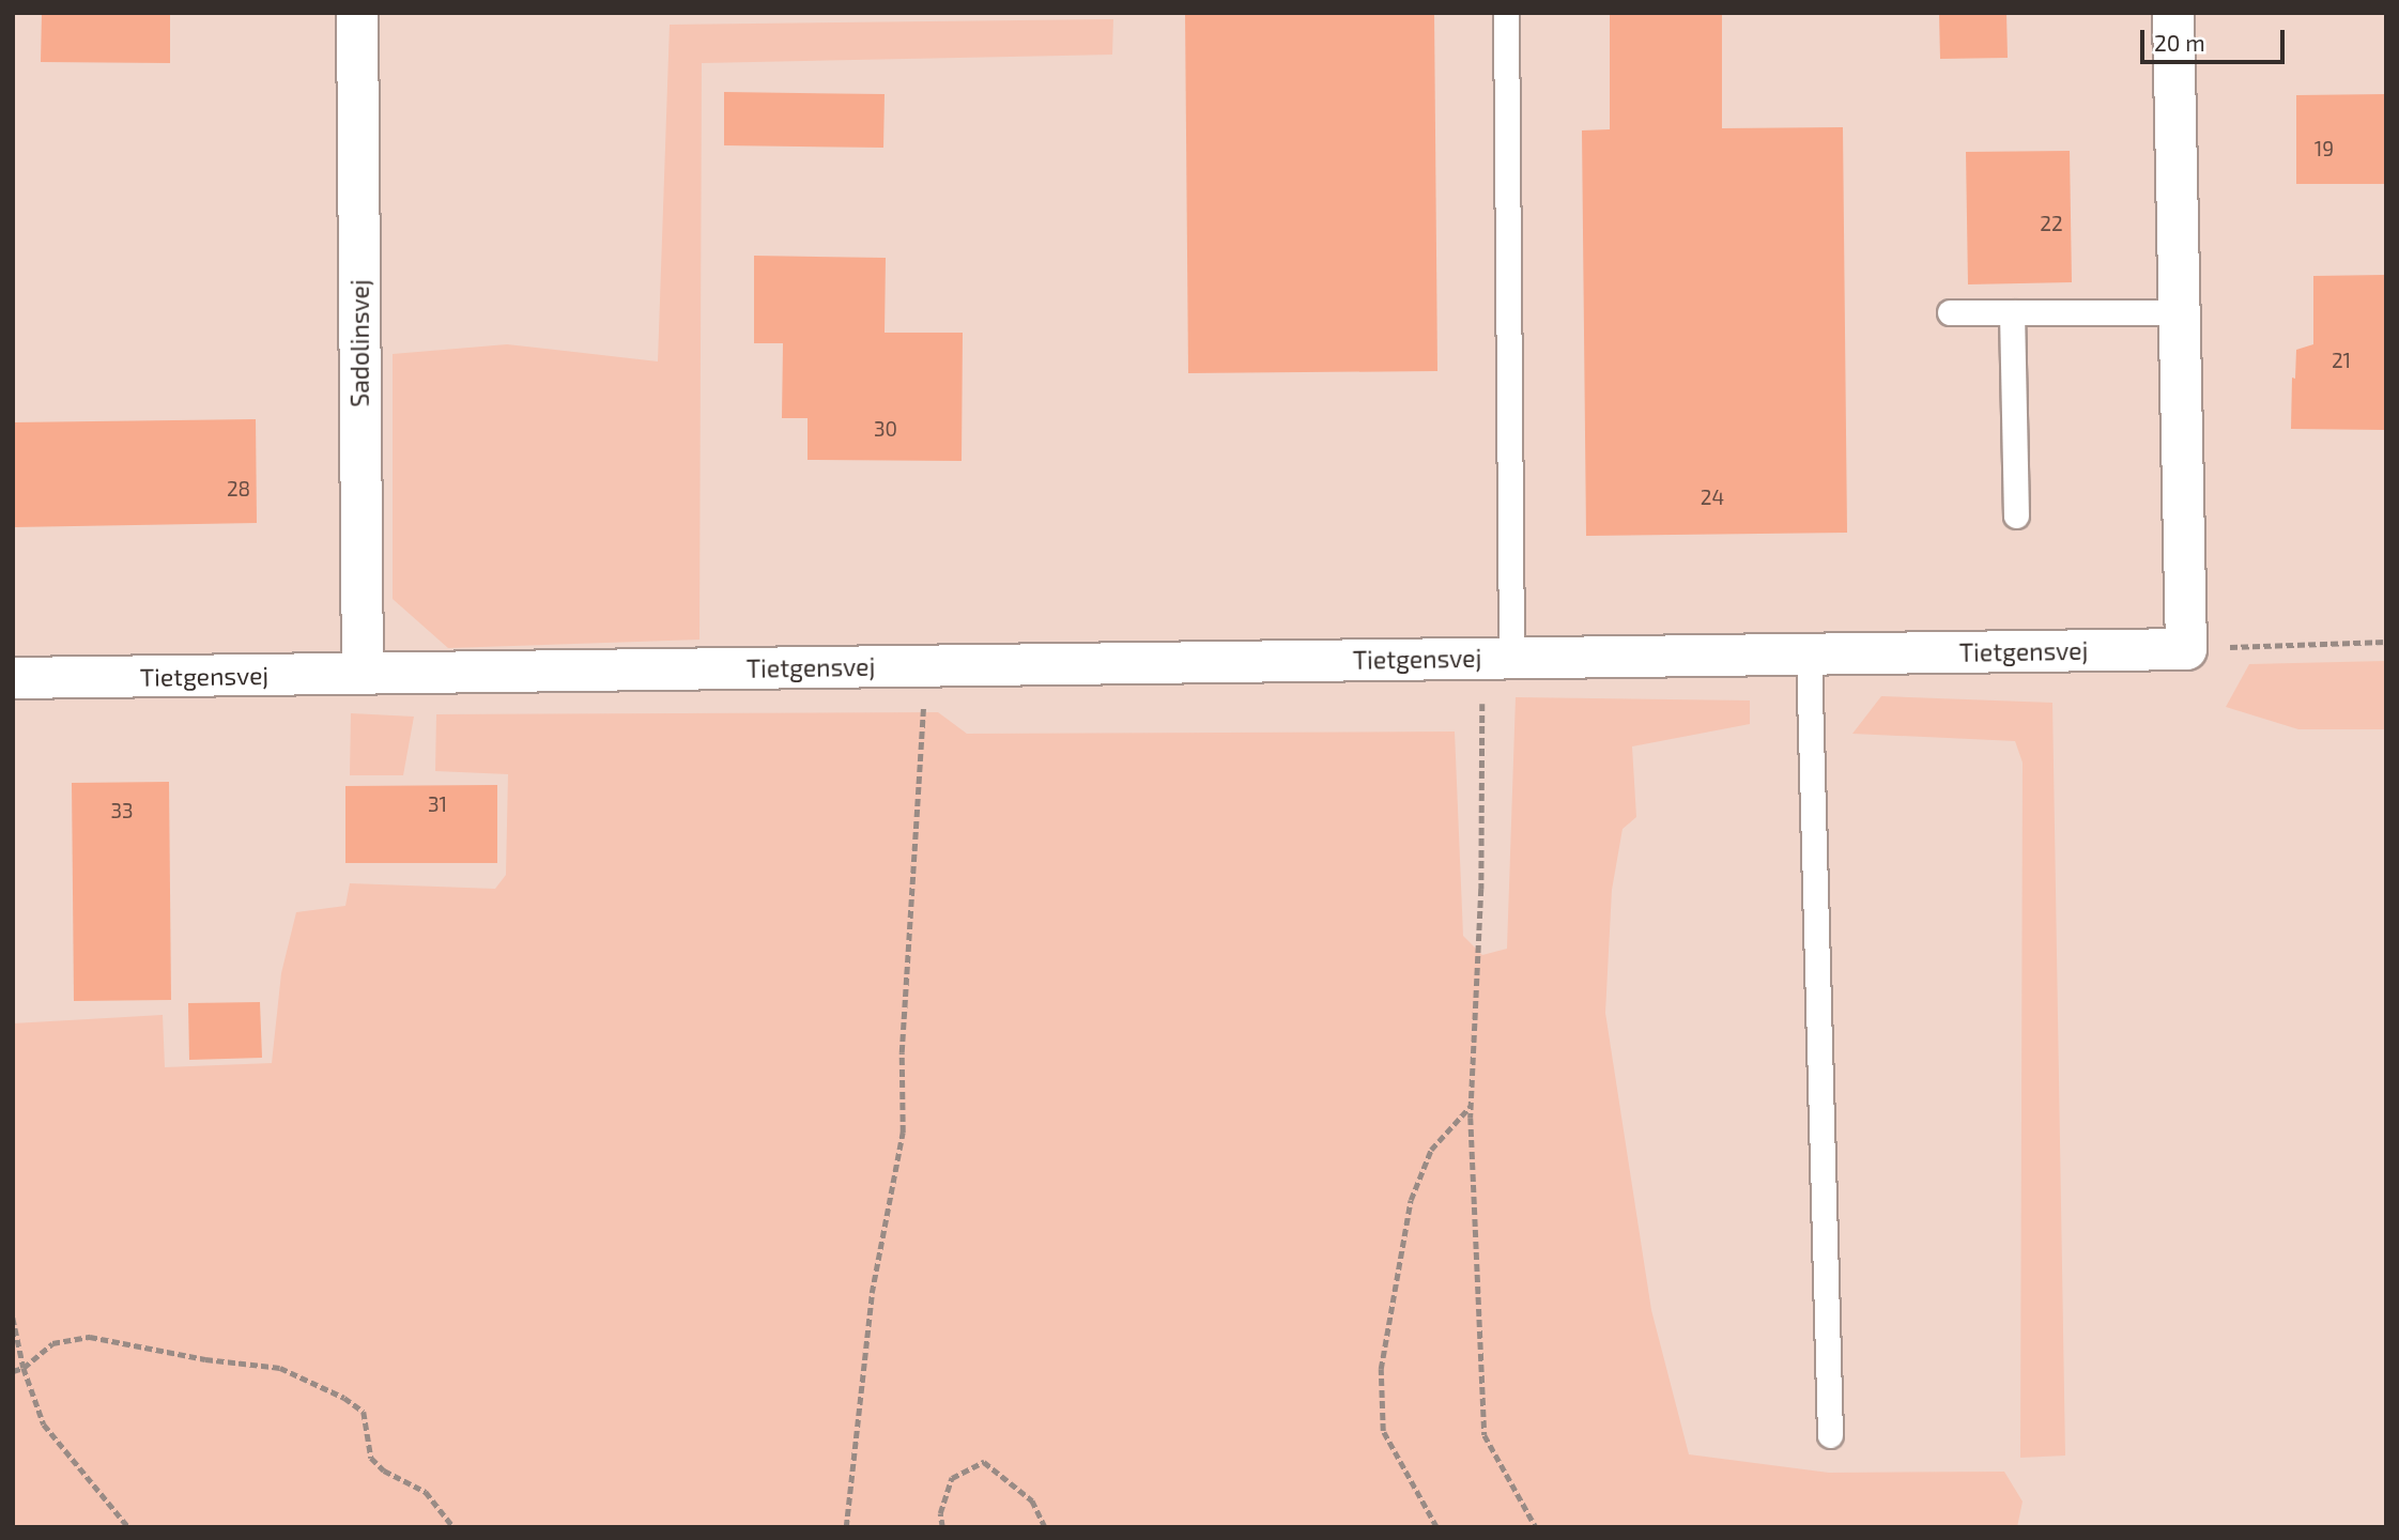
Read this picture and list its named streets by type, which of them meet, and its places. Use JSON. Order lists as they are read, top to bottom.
{
  "streets": {
    "street": ["Sadolinsvej", "Tietgensvej"]
  },
  "crossings": [
    ["Sadolinsvej", "Tietgensvej"]
  ],
  "house_numbers": [
    "19",
    "22",
    "21",
    "30",
    "28",
    "24",
    "31",
    "33"
  ],
  "scale_bar": "20 m"
}
